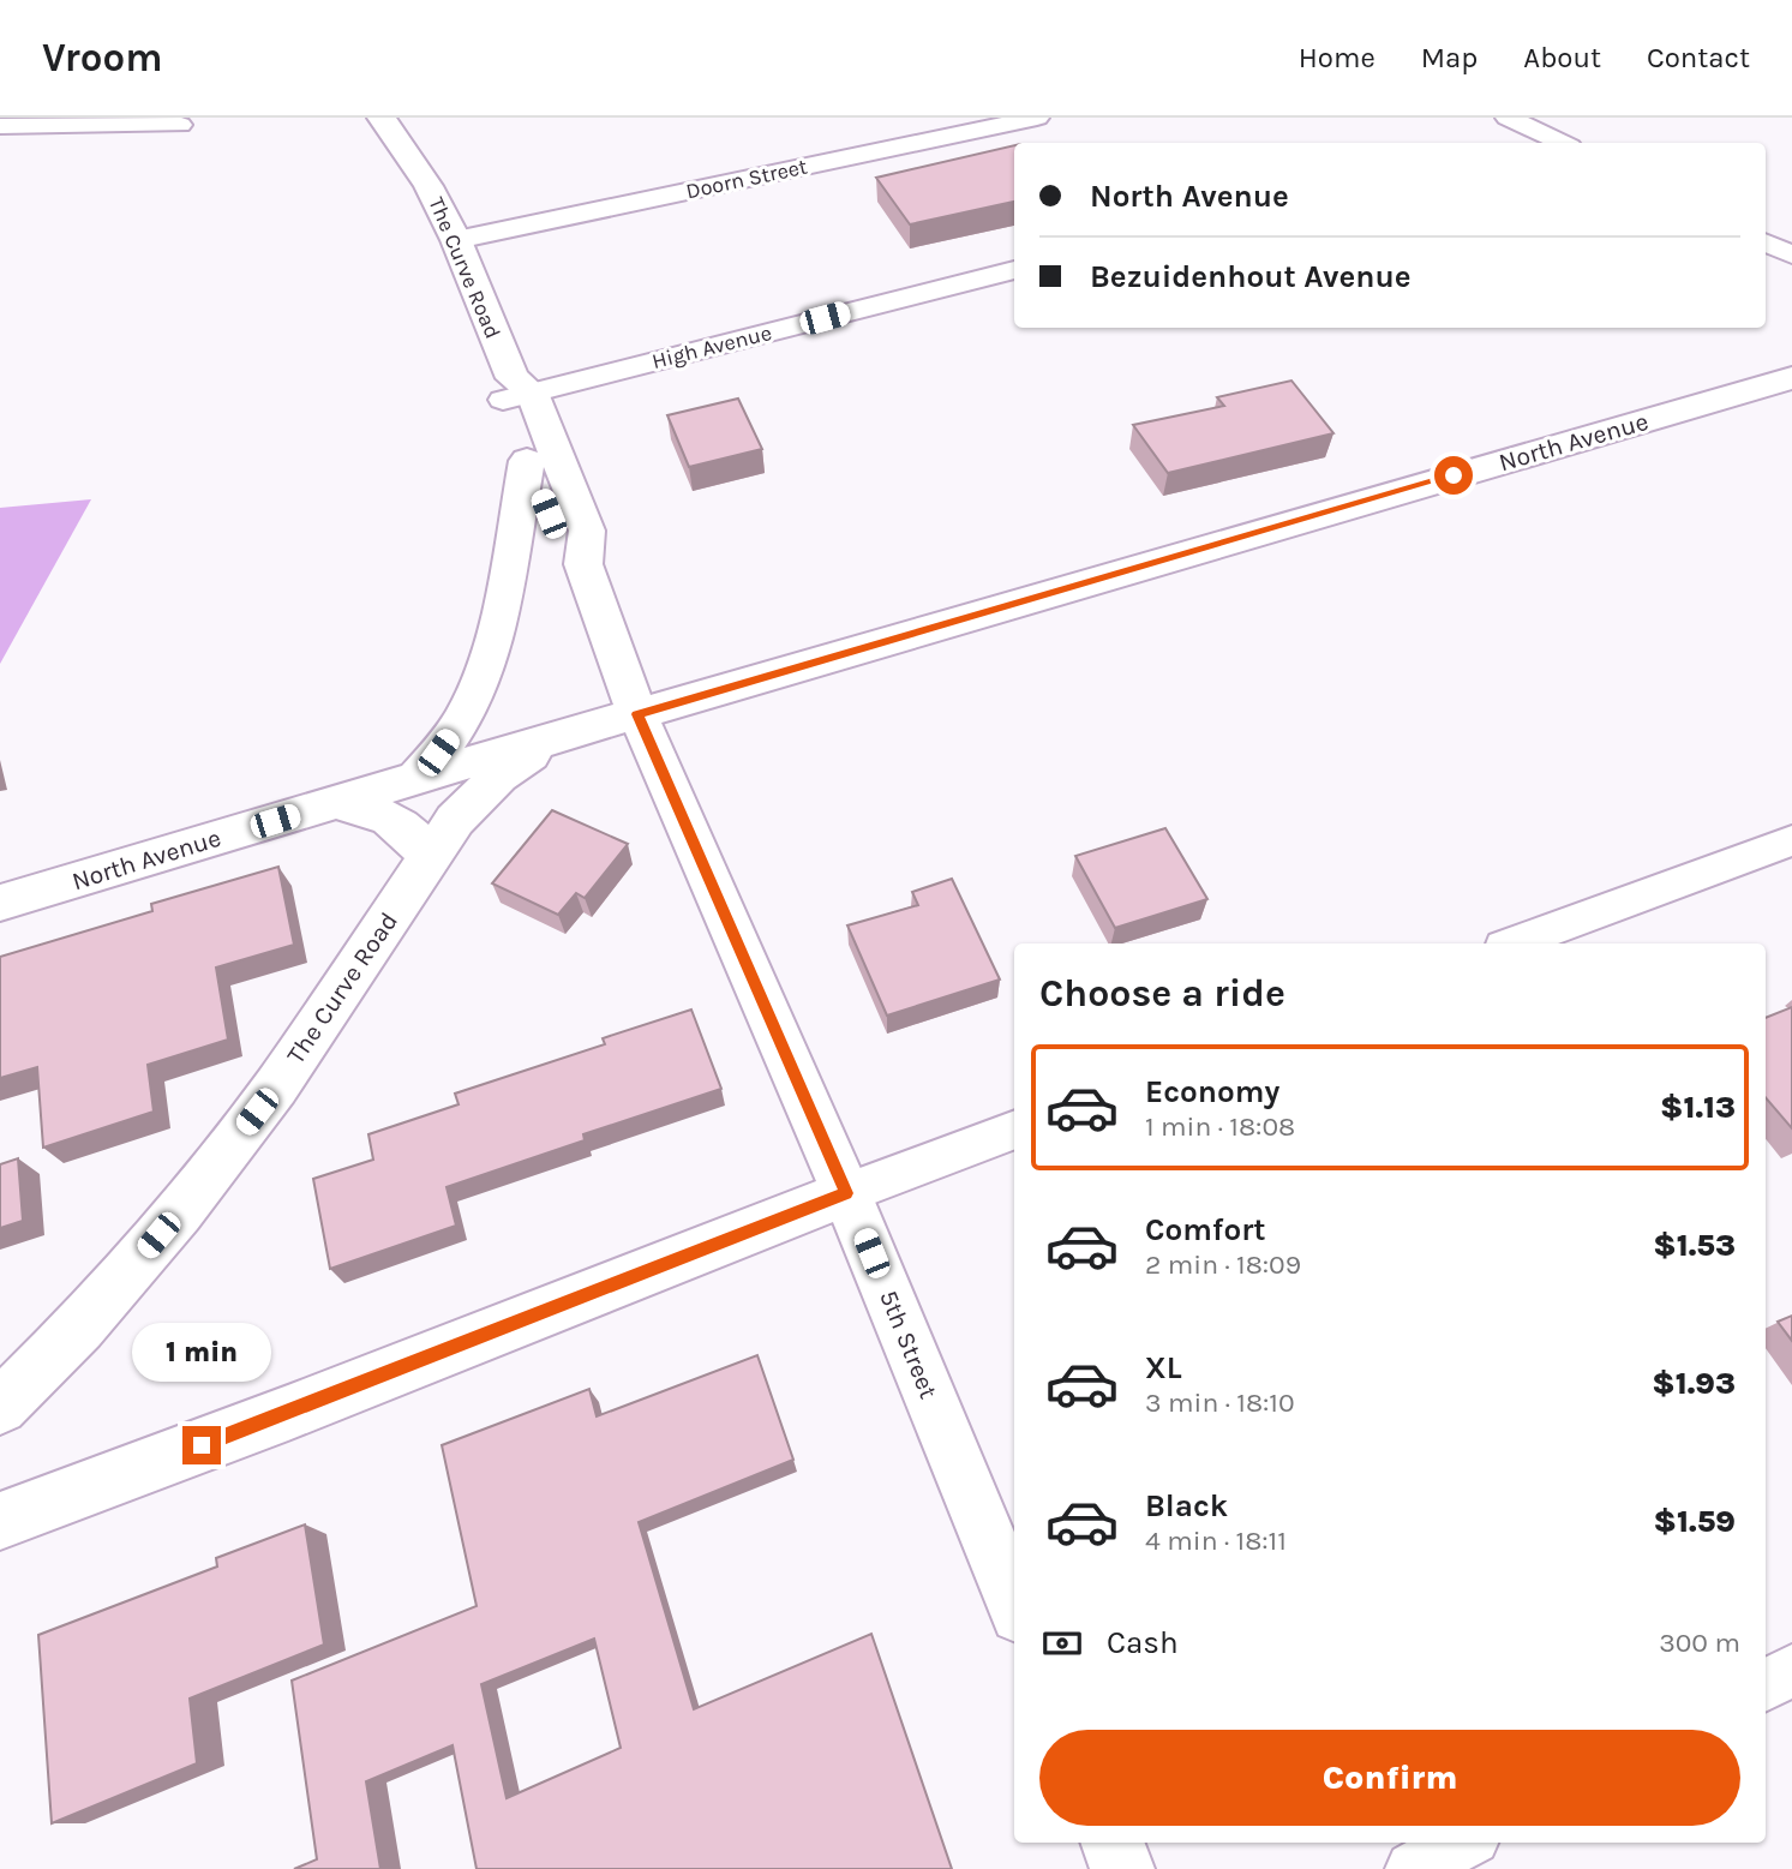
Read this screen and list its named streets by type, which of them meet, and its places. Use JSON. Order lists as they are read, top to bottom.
{
  "streets": {
    "street": [
      "Doorn Street",
      "The Curve Road",
      "High Avenue",
      "North Avenue",
      "5th Street"
    ]
  },
  "crossings": [
    ["Doorn Street", "The Curve Road"],
    ["The Curve Road", "High Avenue"],
    ["The Curve Road", "North Avenue"],
    ["The Curve Road", "5th Street"],
    ["High Avenue", "5th Street"],
    ["North Avenue", "5th Street"]
  ],
  "page": {
    "header": "Vroom",
    "nav": [
      "Home",
      "Map",
      "About",
      "Contact"
    ],
    "banner": ["North Avenue", "Bezuidenhout Avenue"],
    "heading": "Choose a ride",
    "list": [
      {
        "name": "Economy",
        "note": "1 min · 18:08",
        "value": "$1.13"
      },
      {
        "name": "Comfort",
        "note": "2 min · 18:09",
        "value": "$1.53"
      },
      {
        "name": "XL",
        "note": "3 min · 18:10",
        "value": "$1.93"
      },
      {
        "name": "Black",
        "note": "4 min · 18:11",
        "value": "$1.59"
      }
    ],
    "bubble": "1 min",
    "pay": ["Cash", "300 m"],
    "buttons": "Confirm"
  }
}
